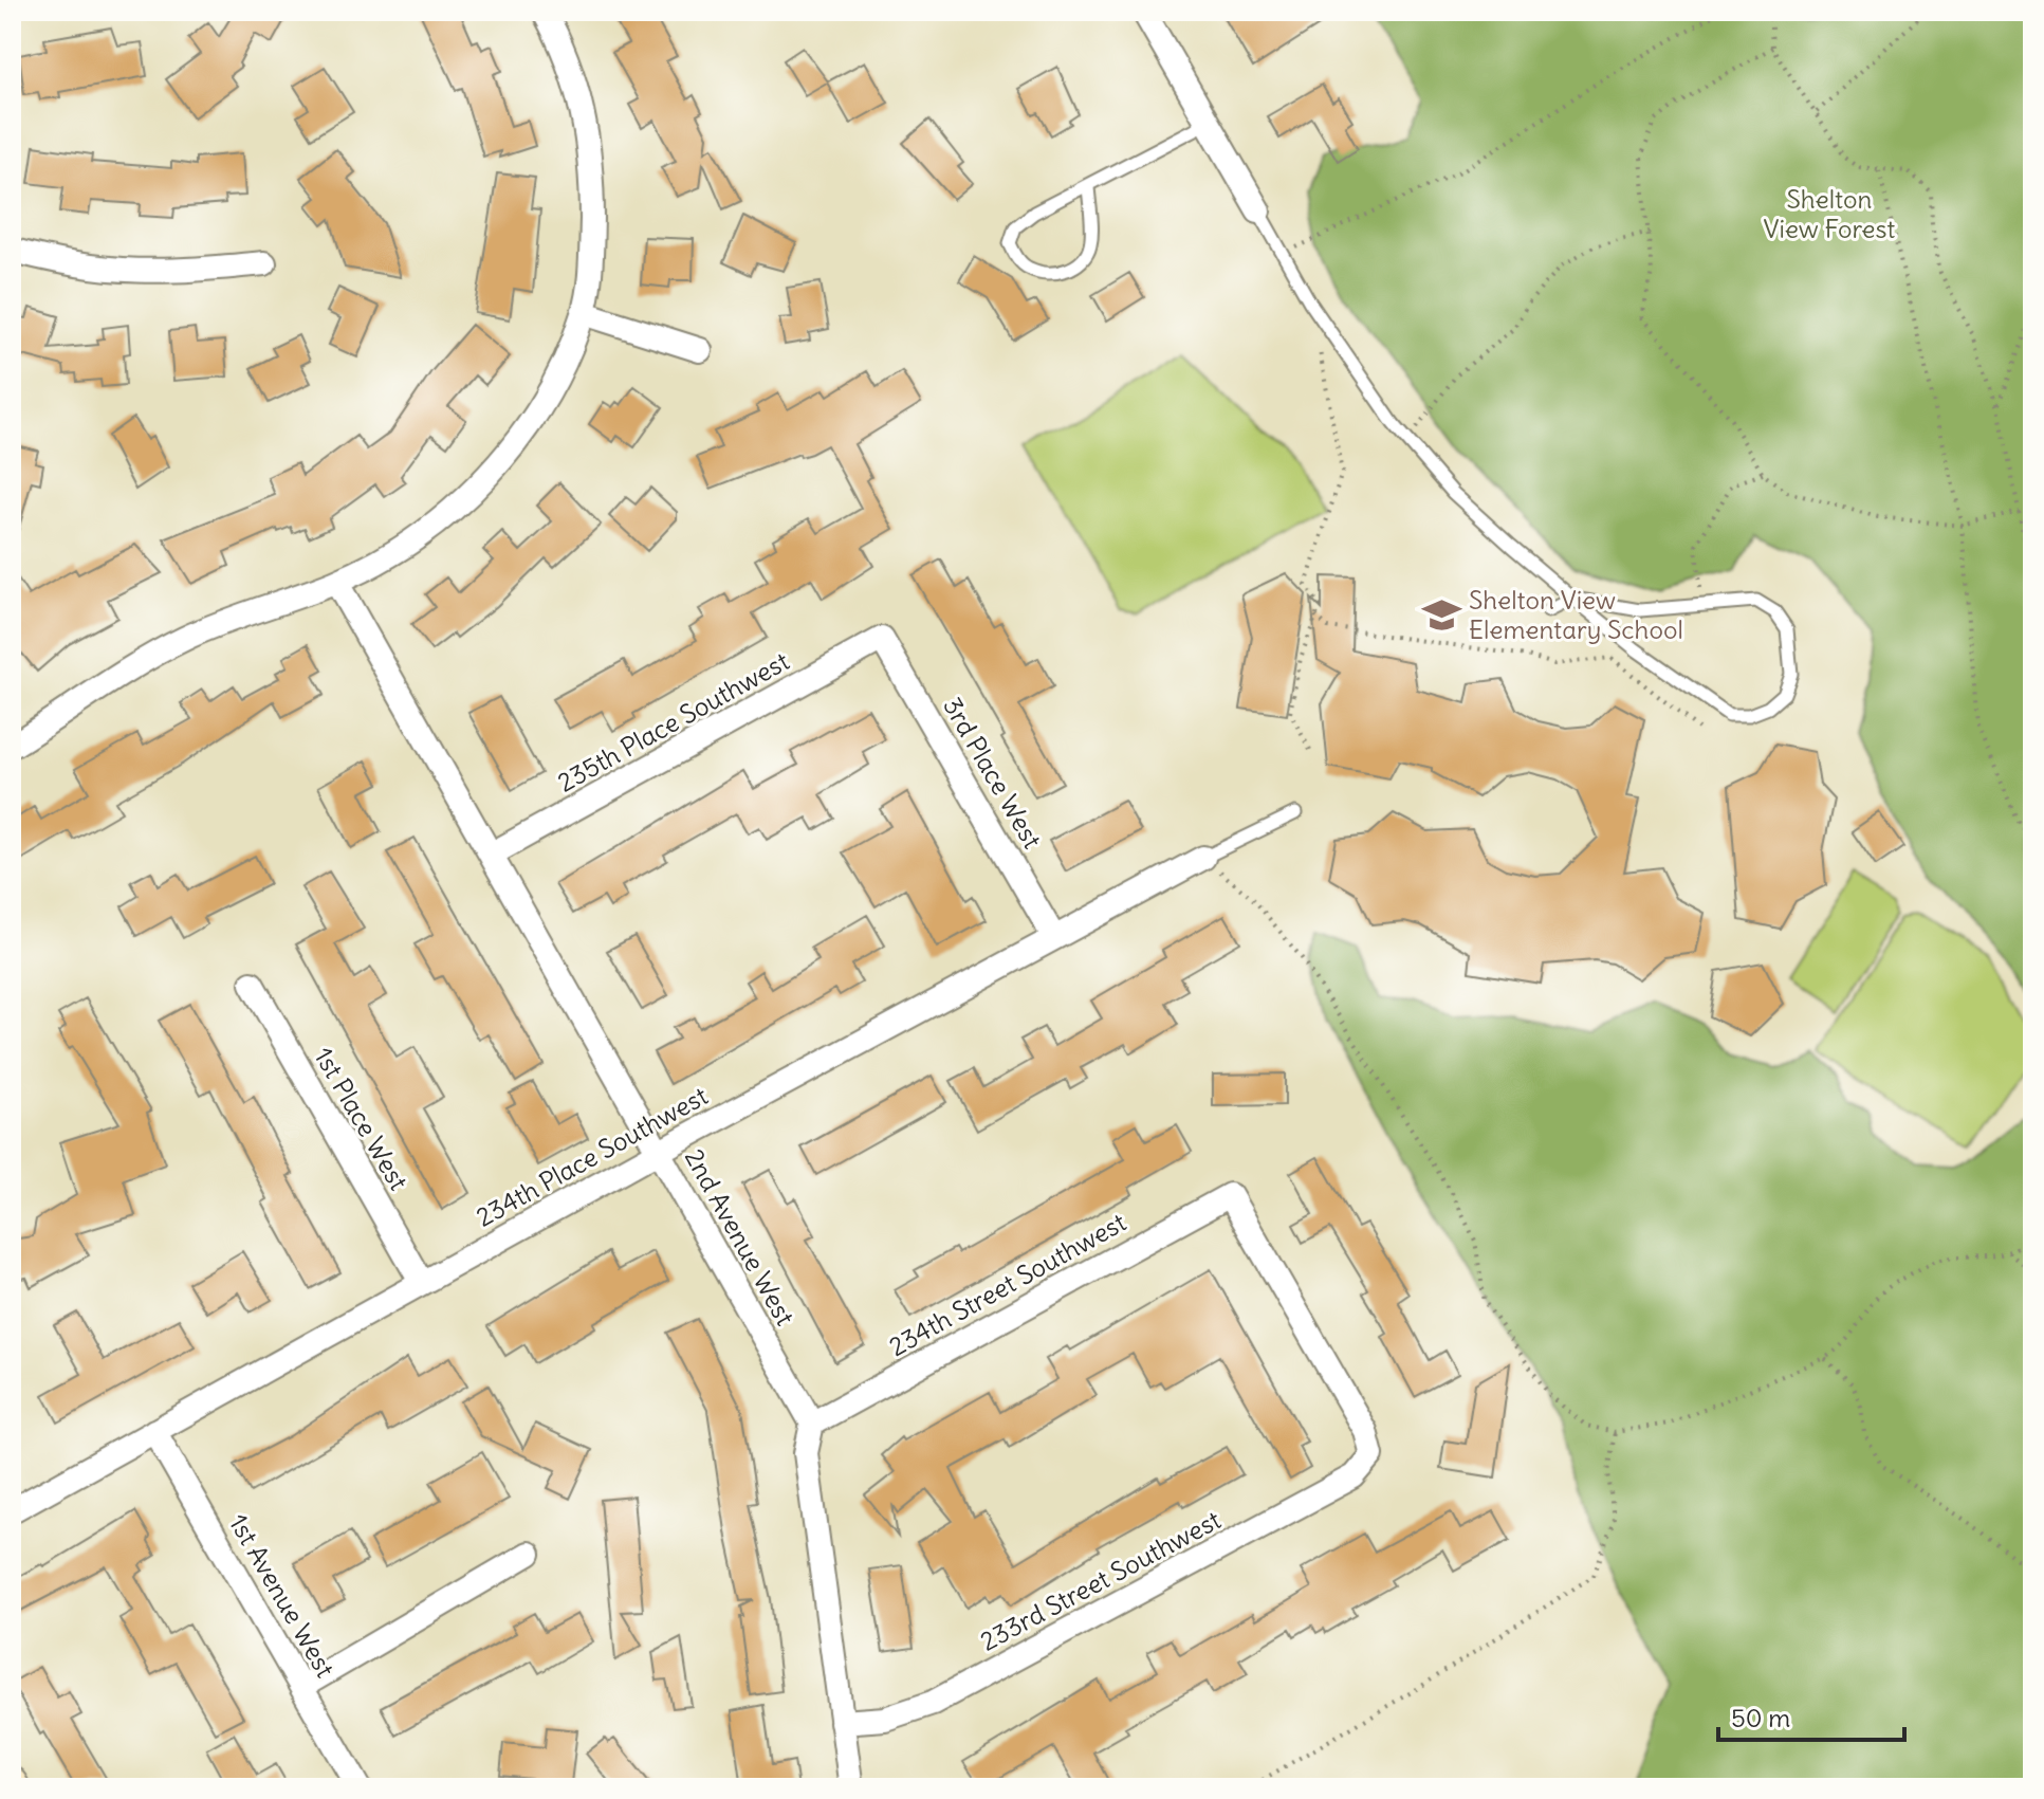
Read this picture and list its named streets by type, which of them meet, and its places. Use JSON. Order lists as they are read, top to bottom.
{
  "streets": {
    "street": [
      "235th Place Southwest",
      "3rd Place West",
      "1st Place West",
      "234th Place Southwest",
      "2nd Avenue West",
      "234th Street Southwest",
      "233rd Street Southwest",
      "1st Avenue West"
    ]
  },
  "crossings": [
    ["235th Place Southwest", "3rd Place West"],
    ["235th Place Southwest", "2nd Avenue West"],
    ["3rd Place West", "234th Place Southwest"],
    ["1st Place West", "234th Place Southwest"],
    ["234th Place Southwest", "2nd Avenue West"],
    ["234th Place Southwest", "1st Avenue West"],
    ["2nd Avenue West", "234th Street Southwest"],
    ["234th Street Southwest", "233rd Street Southwest"]
  ],
  "parks": ["Shelton View Forest"],
  "places": {
    "school or university": ["Shelton View Elementary School"]
  },
  "scale_bar": "50 m"
}
